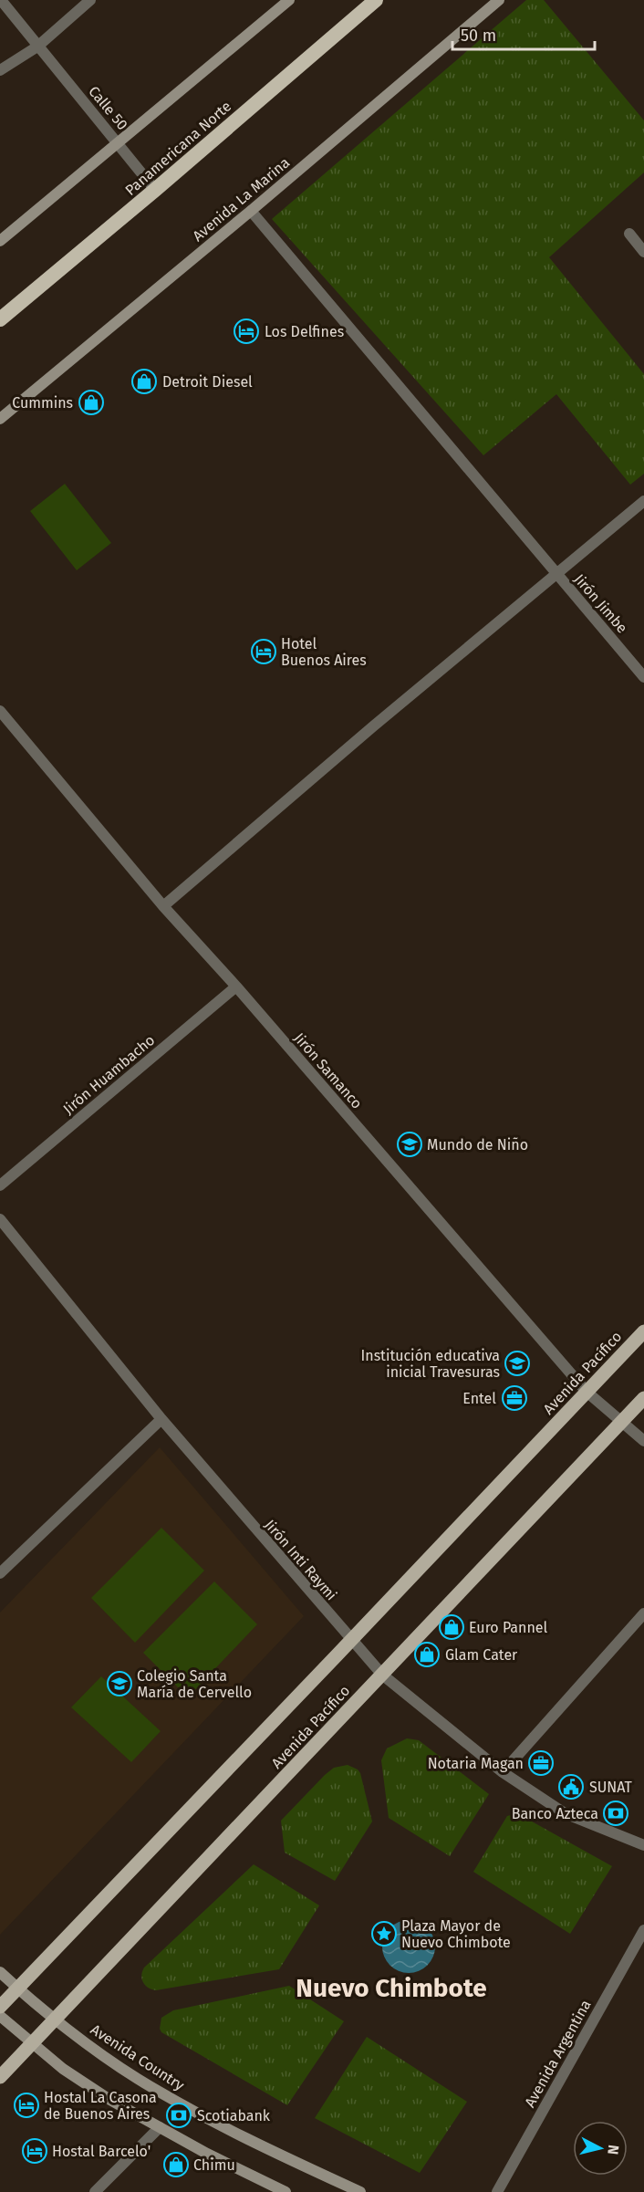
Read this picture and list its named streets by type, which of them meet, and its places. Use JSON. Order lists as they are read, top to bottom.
{
  "streets": {
    "highway": ["Panamericana Norte"],
    "main road": ["Avenida La Marina", "Avenida Pacífico", "Avenida Country"],
    "street": [
      "Calle 50",
      "Jirón Jimbe",
      "Jirón Samanco",
      "Jirón Huambacho",
      "Jirón Inti Raymi",
      "Avenida Argentina"
    ]
  },
  "crossings": [
    ["Calle 50", "Panamericana Norte"],
    ["Avenida La Marina", "Jirón Jimbe"],
    ["Jirón Samanco", "Jirón Huambacho"],
    ["Jirón Samanco", "Avenida Pacífico"],
    ["Avenida Pacífico", "Jirón Inti Raymi"],
    ["Avenida Pacífico", "Avenida Country"]
  ],
  "districts": ["Nuevo Chimbote"],
  "places": {
    "hotel": [
      "Los Delfines",
      "Hotel Buenos Aires",
      "Hostal La Casona de Buenos Aires",
      "Hostal Barcelo'"
    ],
    "shop": [
      "Detroit Diesel",
      "Cummins",
      "Euro Pannel",
      "Glam Cater",
      "Chimu"
    ],
    "school or university": ["Mundo de Niño", "Institución educativa inicial Travesuras", "Colegio Santa María de Cervello"],
    "office": ["Entel", "Notaria Magan"],
    "public building": ["SUNAT"],
    "bank": ["Banco Azteca", "Scotiabank"],
    "place": ["Plaza Mayor de Nuevo Chimbote"]
  },
  "scale_bar": "50 m",
  "north": "right"
}
